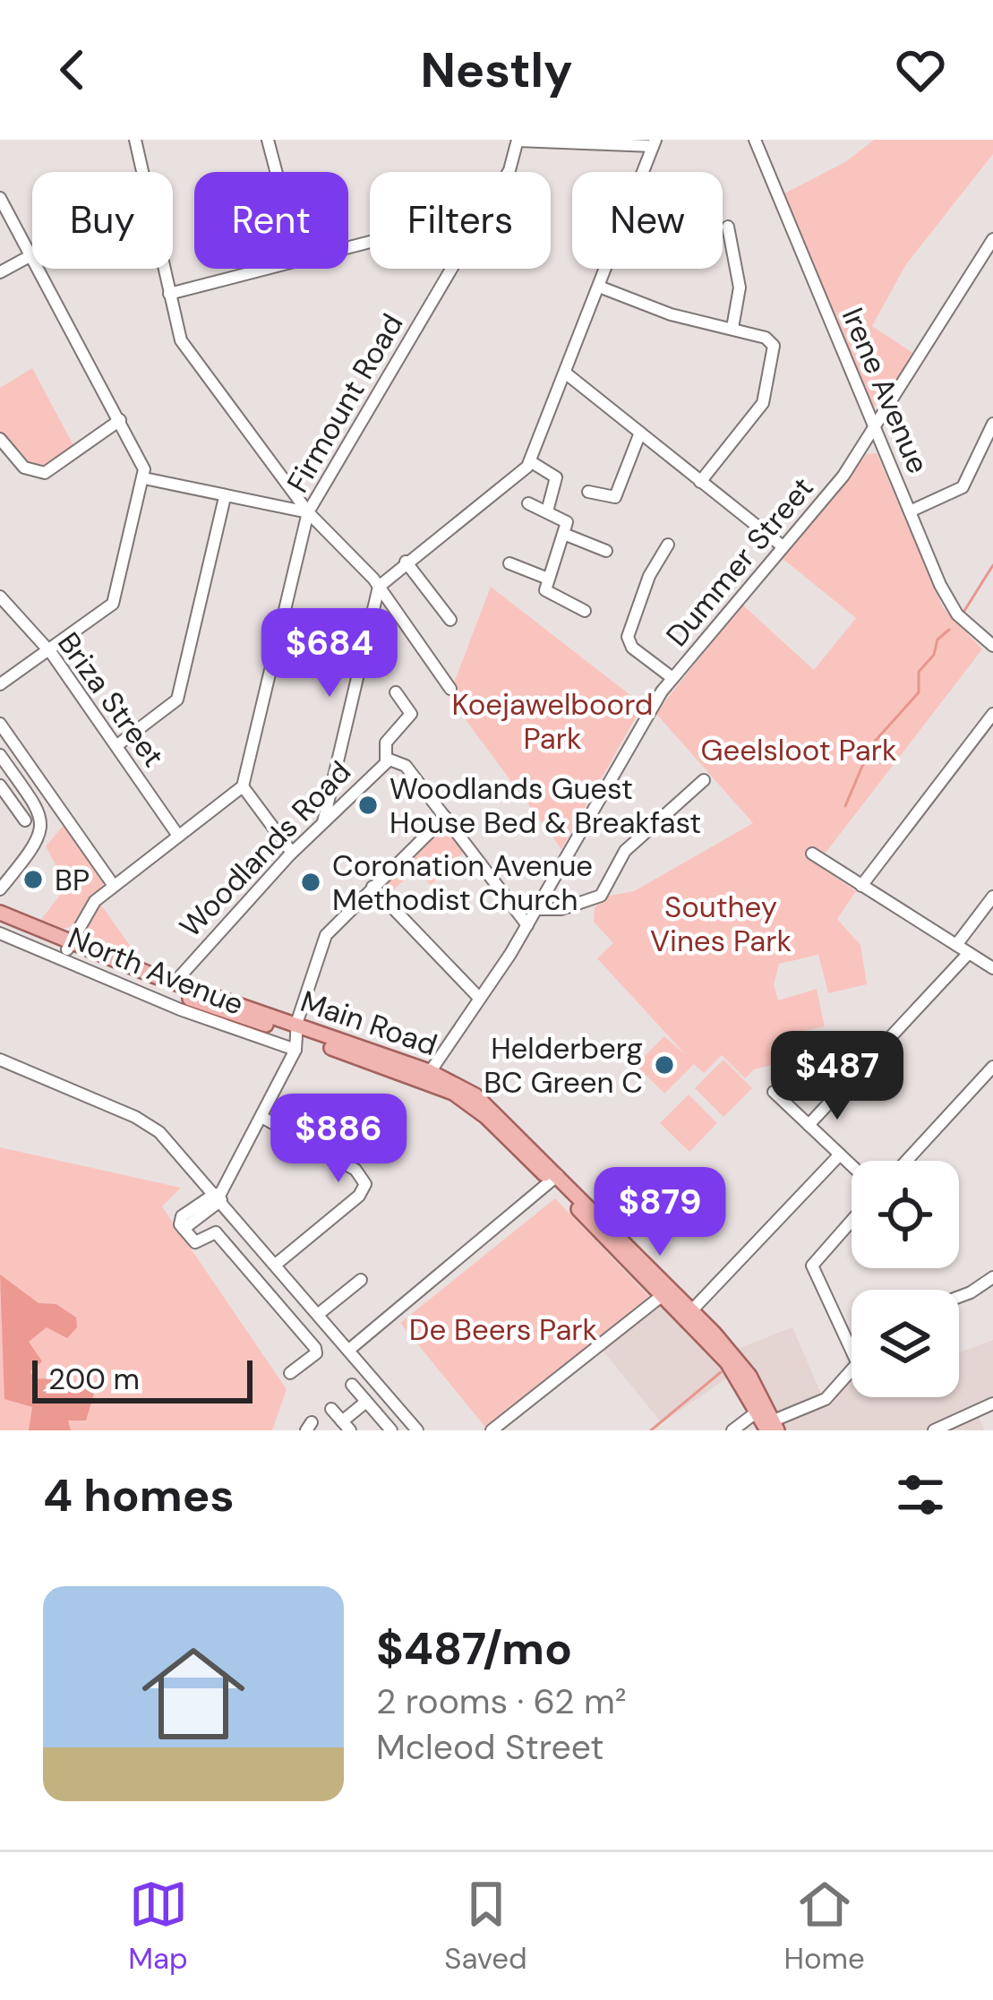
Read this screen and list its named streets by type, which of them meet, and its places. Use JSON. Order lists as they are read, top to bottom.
{
  "streets": {
    "main road": ["Main Road"],
    "street": [
      "Irene Avenue",
      "Firmount Road",
      "Dummer Street",
      "Briza Street",
      "Woodlands Road",
      "North Avenue"
    ]
  },
  "crossings": [
    ["Irene Avenue", "Dummer Street"],
    ["Dummer Street", "Main Road"],
    ["Woodlands Road", "Main Road"],
    ["North Avenue", "Main Road"]
  ],
  "parks": [
    "Koejawelboord Park",
    "Geelsloot Park",
    "Southey Vines Park",
    "De Beers Park"
  ],
  "places": [
    "Woodlands Guest House Bed & Breakfast",
    "BP",
    "Coronation Avenue Methodist Church",
    "Helderberg BC Green C"
  ],
  "scale_bar": "200 m",
  "page": {
    "header": "Nestly",
    "chip": [
      "Buy",
      "Rent",
      "Filters",
      "New"
    ],
    "price": [
      "$684",
      "$487",
      "$886",
      "$879"
    ],
    "scale": "200 m",
    "heading": "4 homes",
    "list": [
      {
        "name": "$487/mo",
        "note": "2 rooms · 62 m² · Mcleod Street"
      }
    ],
    "tabs": ["Map", "Saved", "Home"]
  }
}
